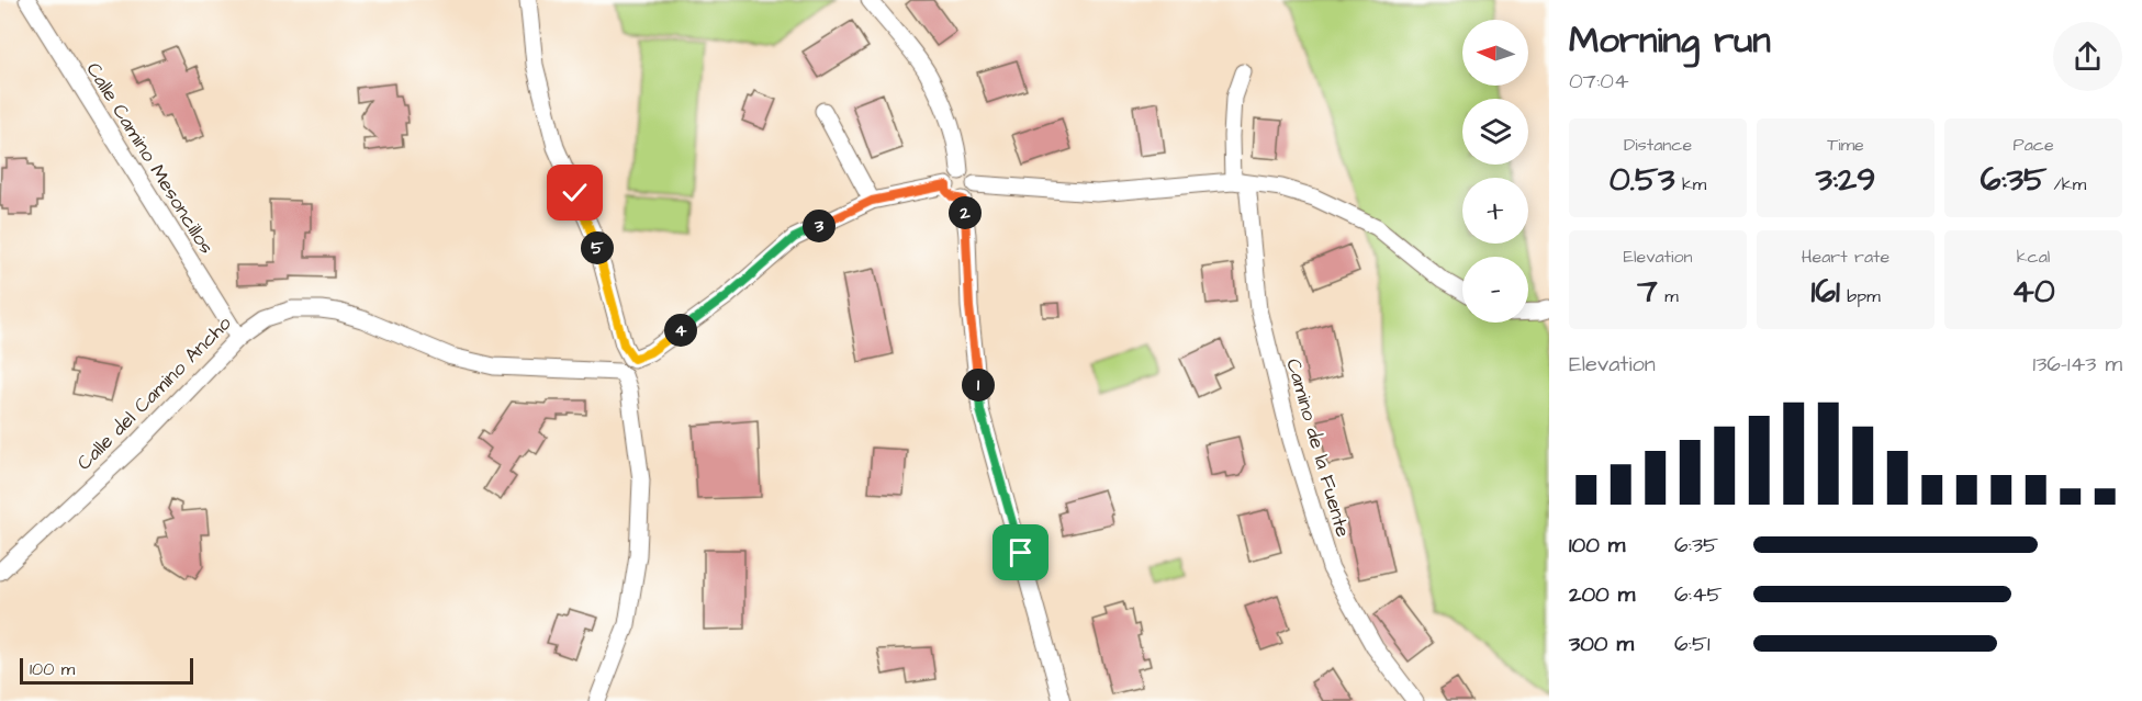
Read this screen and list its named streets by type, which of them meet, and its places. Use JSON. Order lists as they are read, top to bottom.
{
  "streets": {
    "street": ["Calle Camino Mesoncillos", "Calle del Camino Ancho", "Camino de la Fuente"]
  },
  "crossings": [
    ["Calle Camino Mesoncillos", "Calle del Camino Ancho"]
  ],
  "scale_bar": "100 m",
  "north": "left",
  "page": {
    "heading": ["Morning run", "07:04"],
    "map_buttons": ["+", "−"],
    "stats": [
      ["Distance", "0.53 km"],
      ["Time", "3:29"],
      ["Pace", "6:35 /km"],
      ["Elevation", "7 m"],
      ["Heart rate", "161 bpm"],
      ["kcal", "40"]
    ],
    "pins": [
      "2",
      "3",
      "5",
      "4",
      "1"
    ],
    "chart": ["Elevation", "136–143 m"],
    "list": [
      {
        "name": "100 m",
        "note": "6:35"
      },
      {
        "name": "200 m",
        "note": "6:45"
      },
      {
        "name": "300 m",
        "note": "6:51"
      }
    ],
    "scale": "100 m"
  }
}
